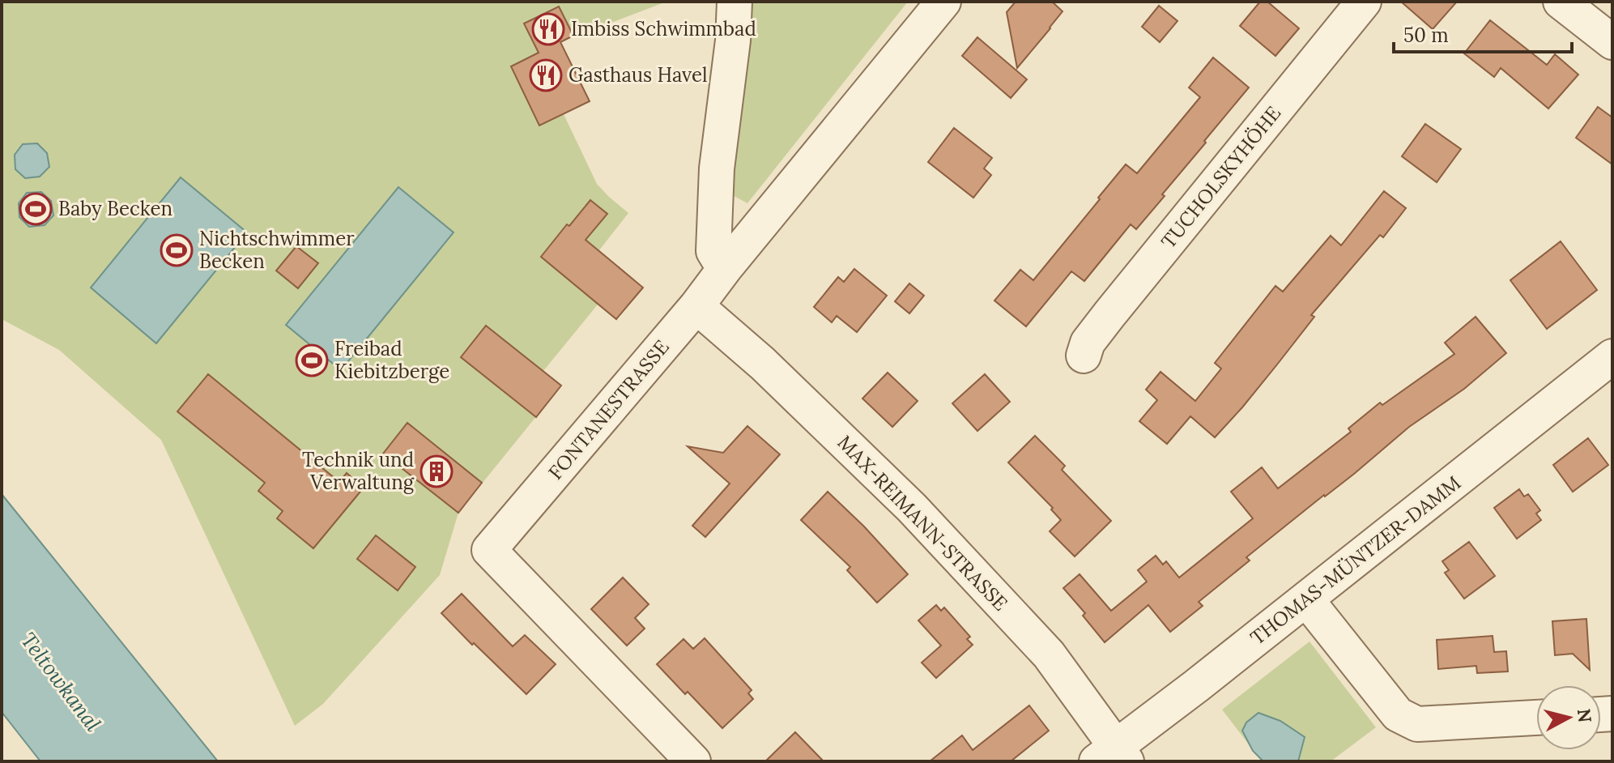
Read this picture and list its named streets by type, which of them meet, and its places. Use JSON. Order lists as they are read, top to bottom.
{
  "streets": {
    "street": [
      "TUCHOLSKYHÖHE",
      "FONTANESTRASSE",
      "MAX-REIMANN-STRASSE",
      "THOMAS-MÜNTZER-DAMM"
    ]
  },
  "crossings": [
    ["FONTANESTRASSE", "MAX-REIMANN-STRASSE"],
    ["MAX-REIMANN-STRASSE", "THOMAS-MÜNTZER-DAMM"]
  ],
  "water": ["Teltowkanal"],
  "places": {
    "restaurant": ["Imbiss Schwimmbad", "Gasthaus Havel"],
    "sports": ["Baby Becken", "Nichtschwimmer Becken", "Freibad Kiebitzberge"],
    "building": ["Technik und Verwaltung"]
  },
  "scale_bar": "50 m",
  "north": "right"
}
